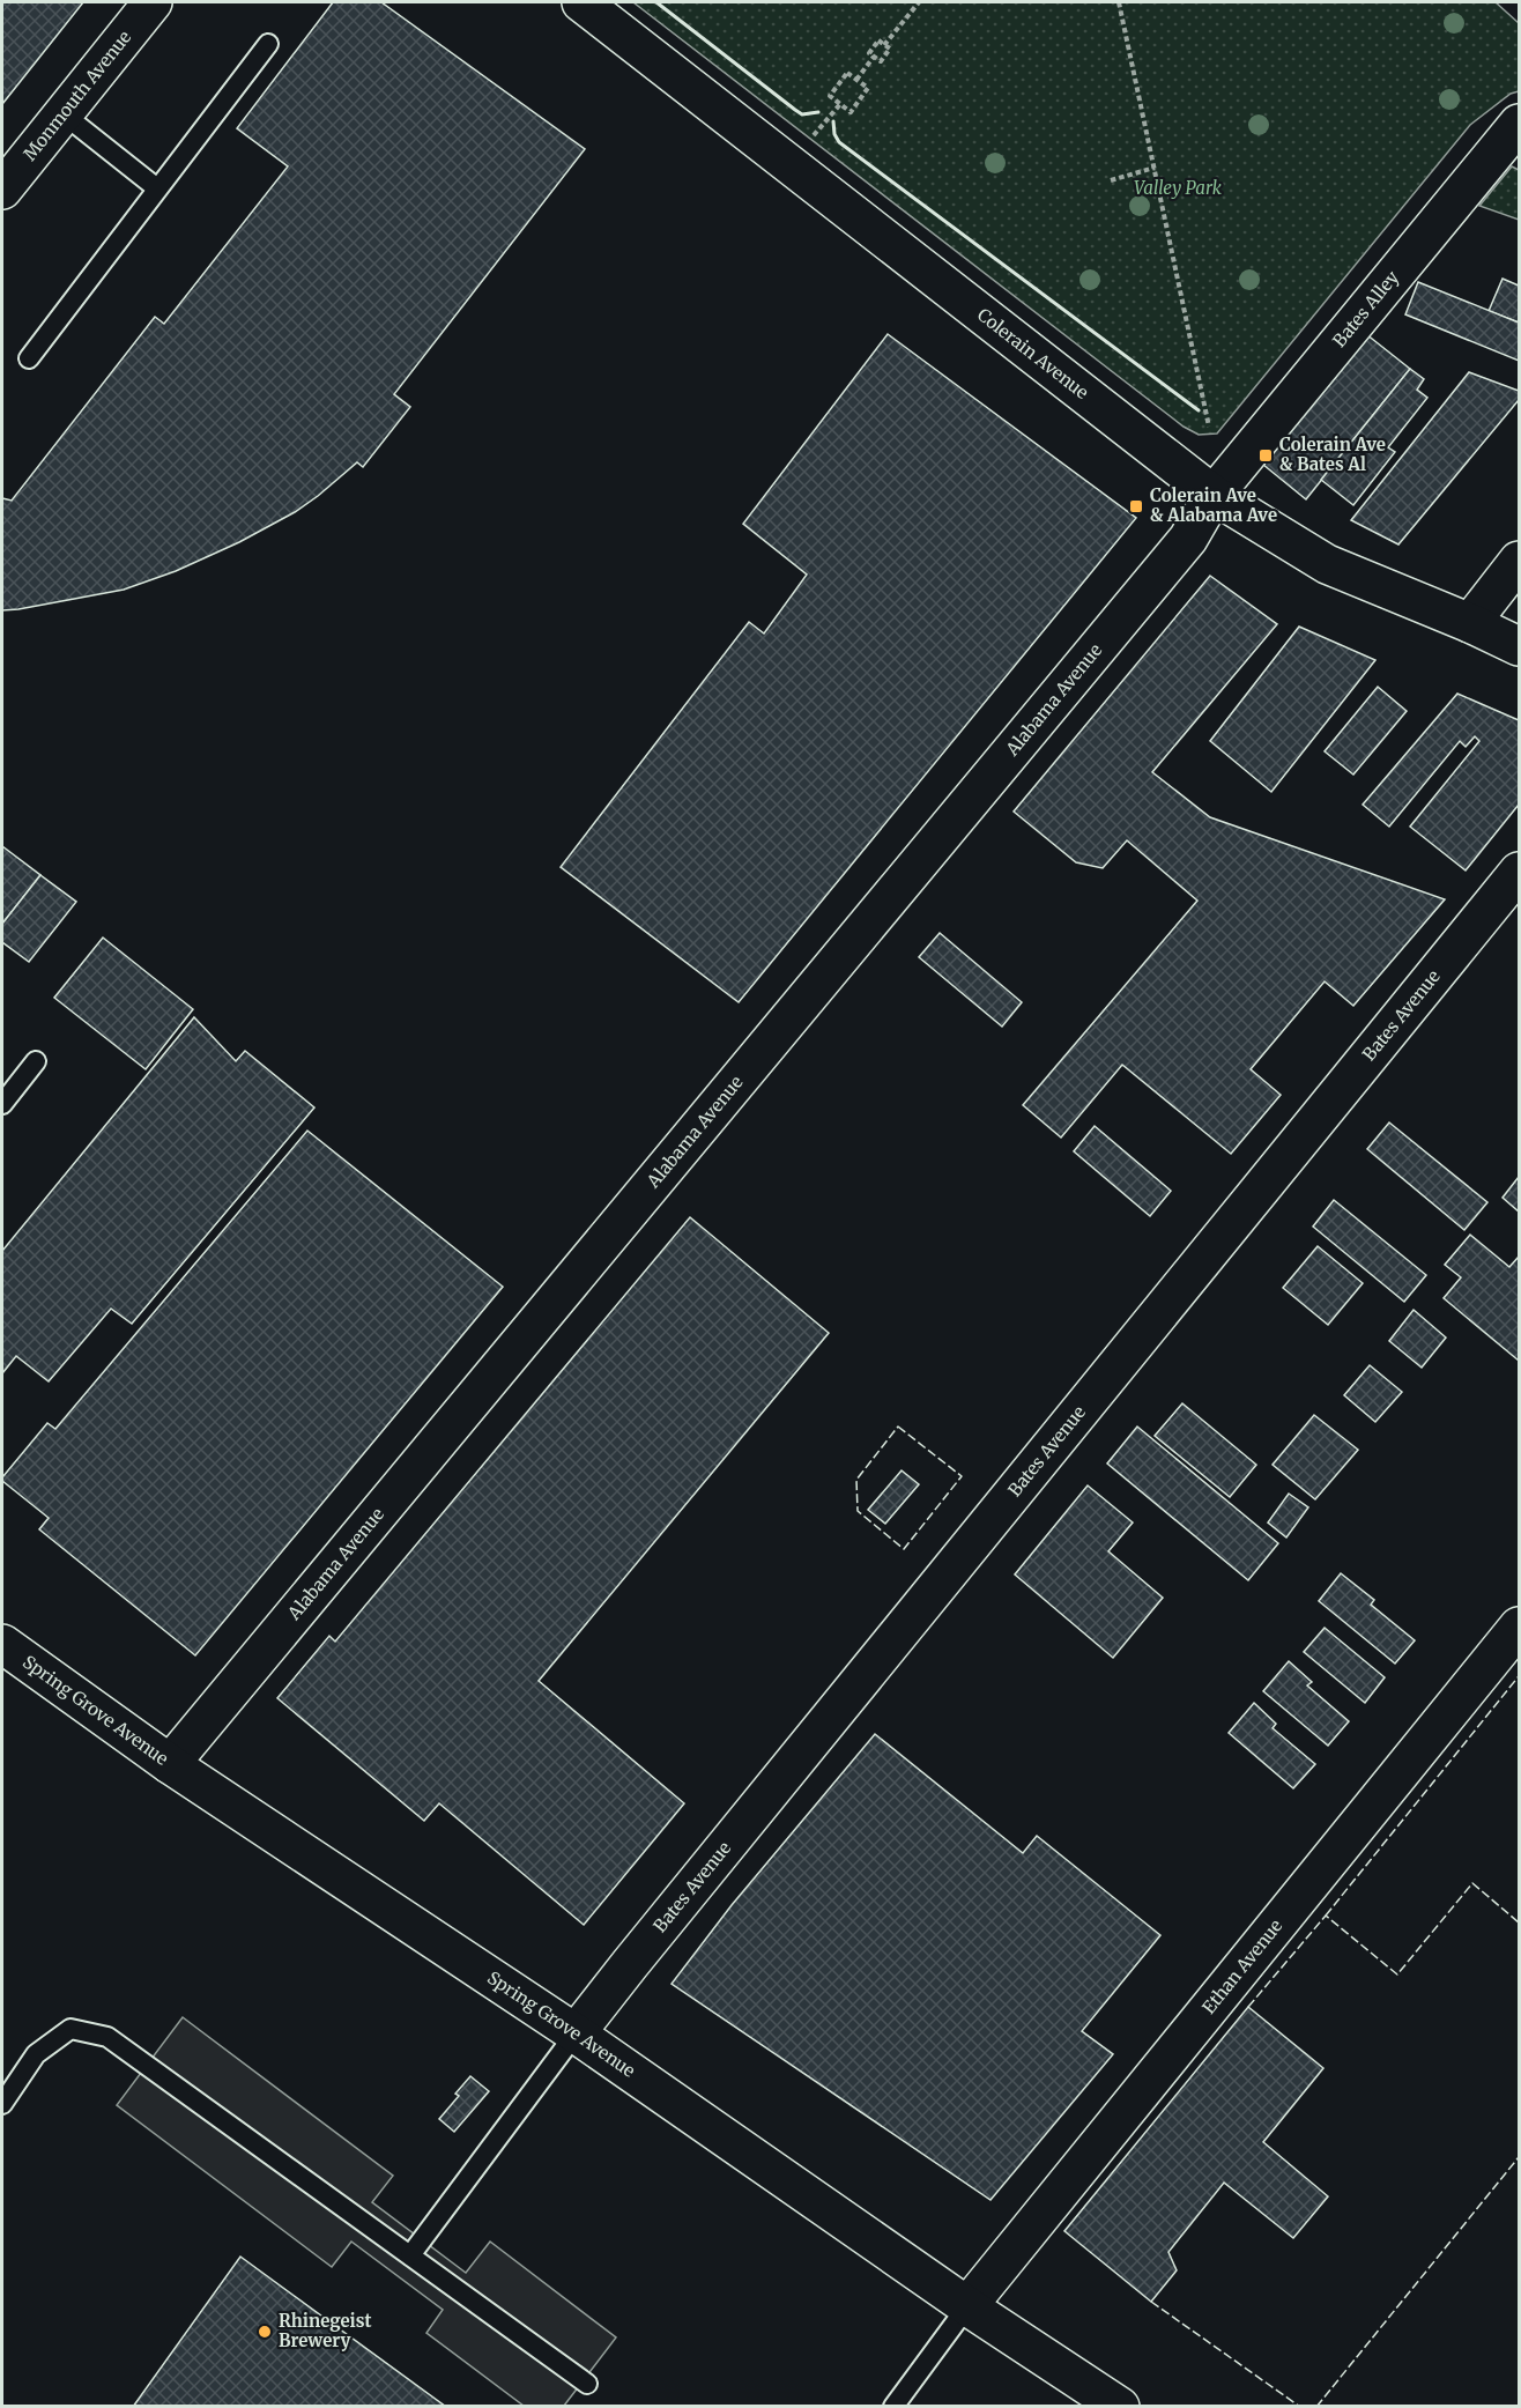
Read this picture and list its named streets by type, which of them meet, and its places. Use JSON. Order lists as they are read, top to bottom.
{
  "streets": {
    "street": [
      "Monmouth Avenue",
      "Bates Alley",
      "Colerain Avenue",
      "Alabama Avenue",
      "Bates Avenue",
      "Spring Grove Avenue",
      "Ethan Avenue"
    ]
  },
  "crossings": [
    ["Bates Alley", "Colerain Avenue"],
    ["Bates Alley", "Alabama Avenue"],
    ["Colerain Avenue", "Alabama Avenue"],
    ["Alabama Avenue", "Spring Grove Avenue"],
    ["Bates Avenue", "Spring Grove Avenue"],
    ["Spring Grove Avenue", "Ethan Avenue"]
  ],
  "parks": ["Valley Park"],
  "places": {
    "transit": ["Colerain Ave & Bates Al", "Colerain Ave & Alabama Ave"],
    "other": ["Rhinegeist Brewery"]
  }
}
